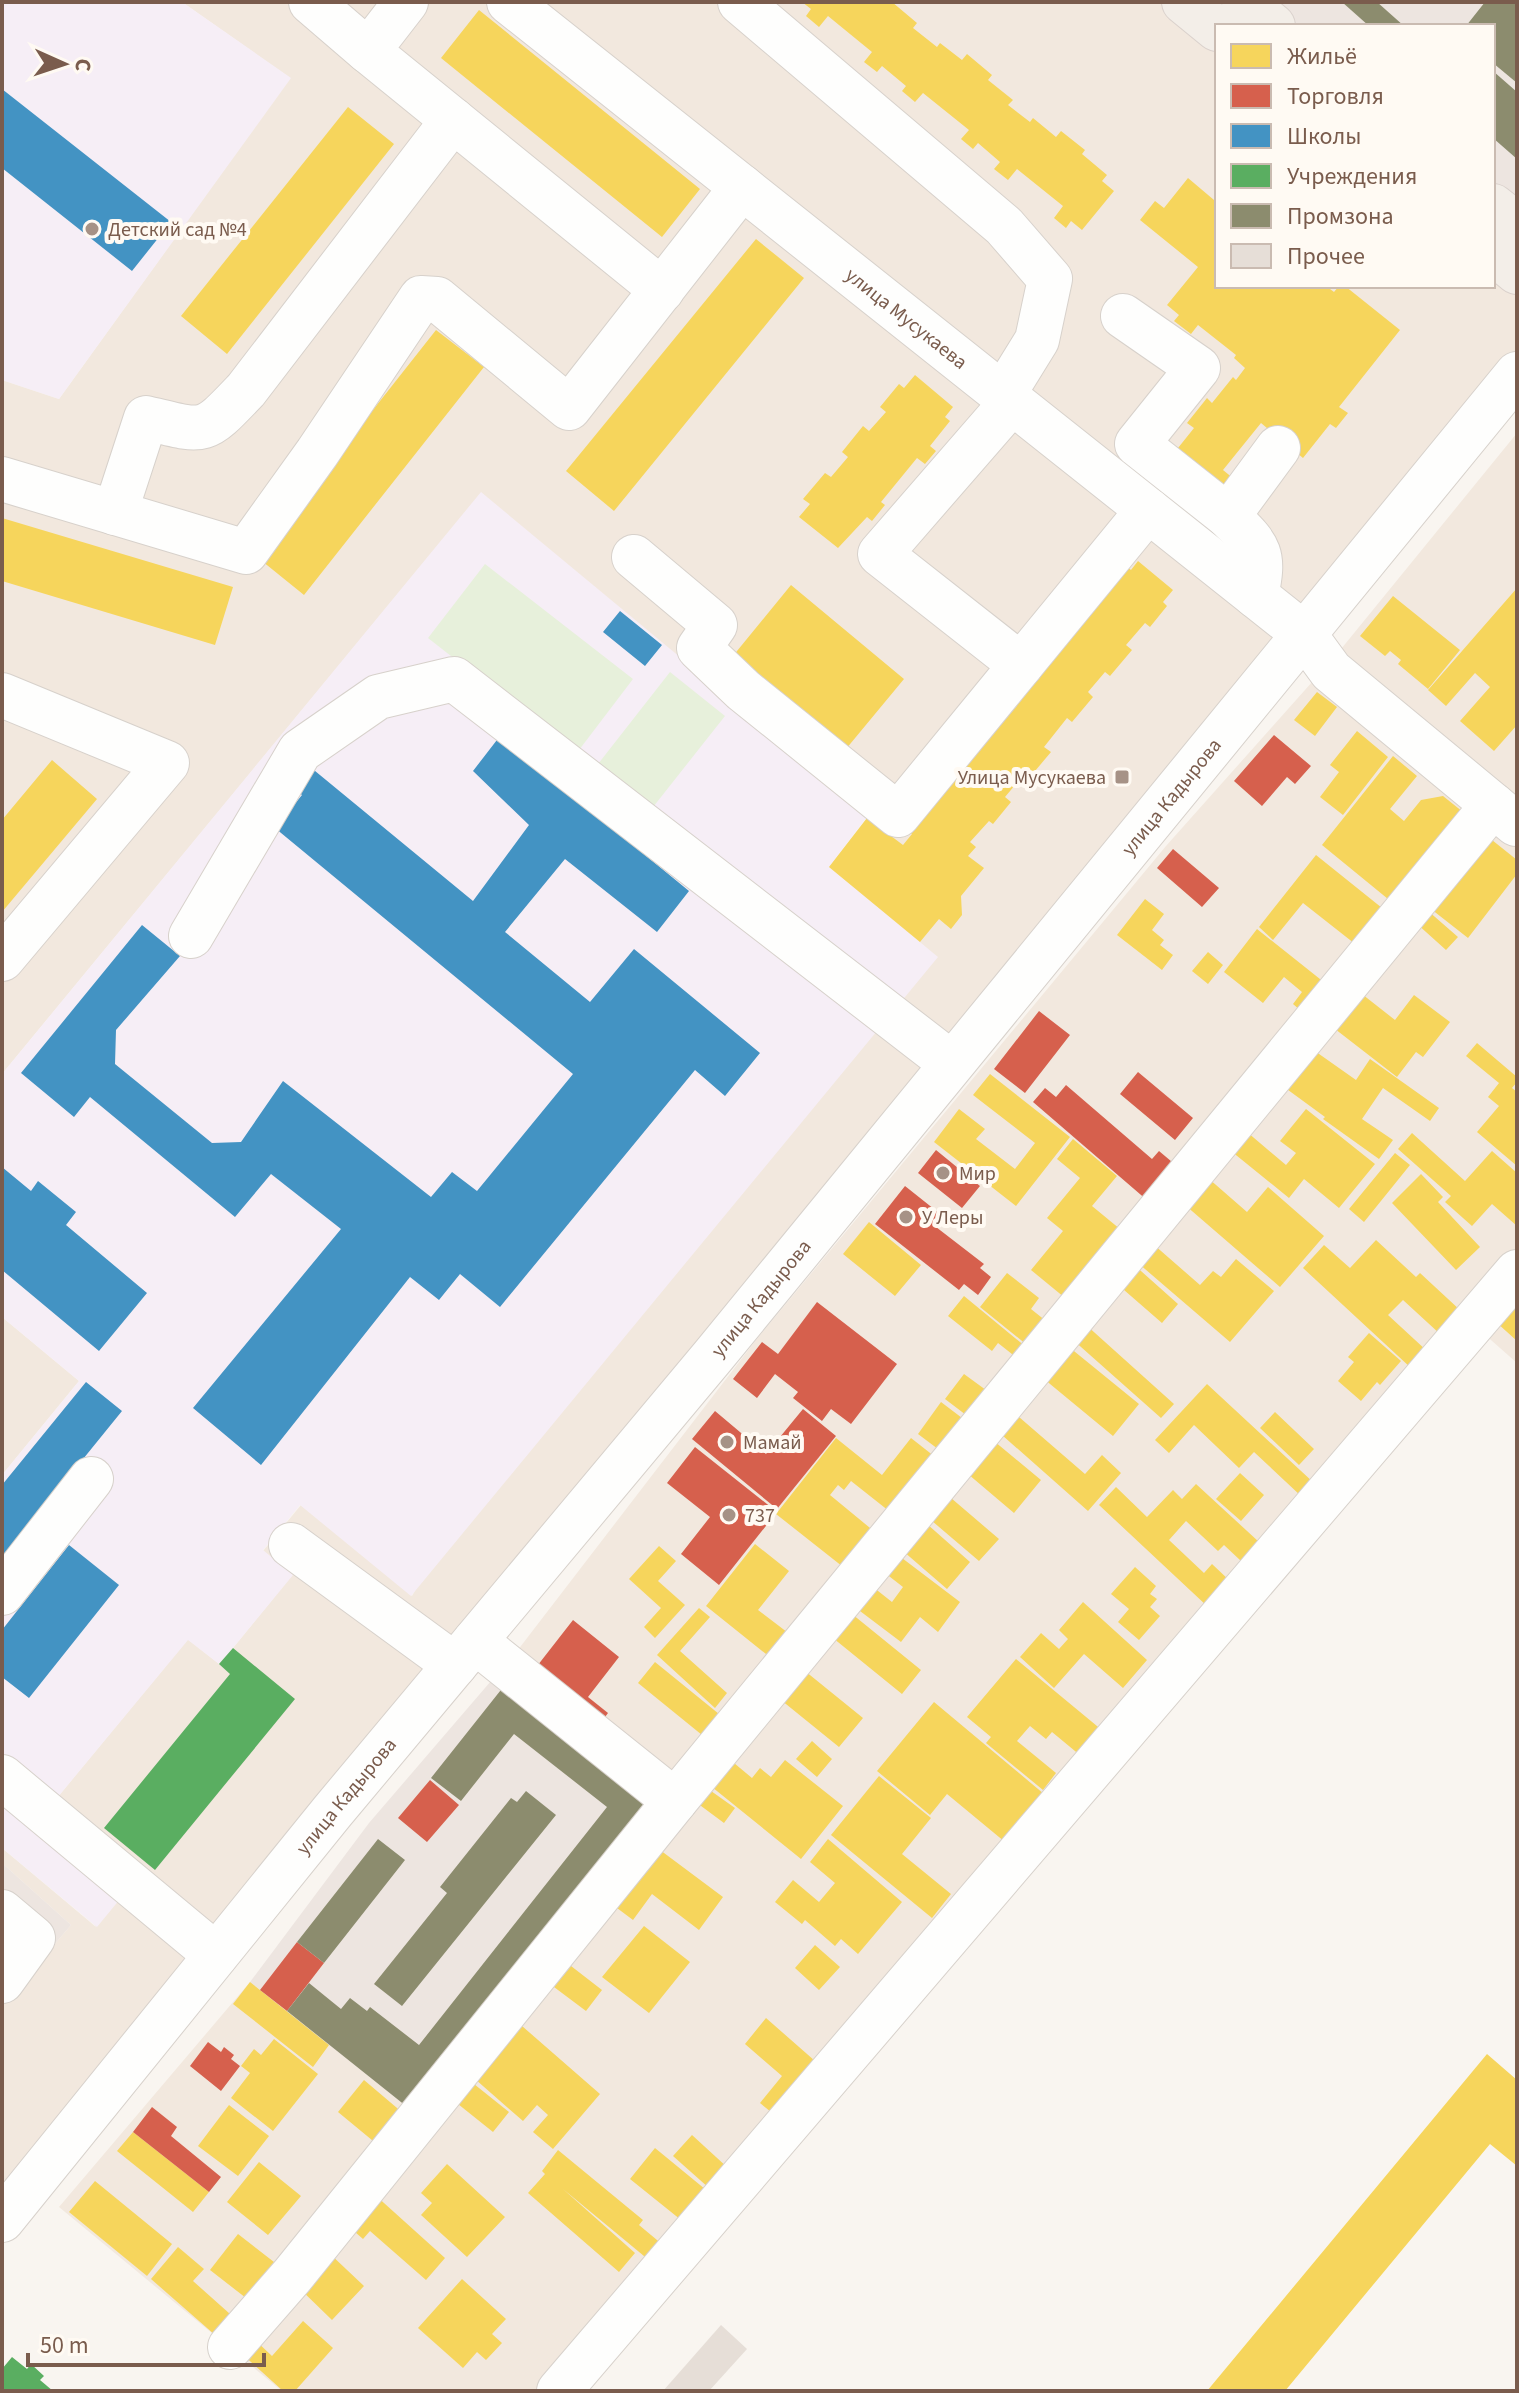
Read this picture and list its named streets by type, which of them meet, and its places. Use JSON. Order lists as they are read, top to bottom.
{
  "streets": {
    "street": ["улица Мусукаева", "улица Кадырова"]
  },
  "crossings": [
    ["улица Мусукаева", "улица Кадырова"]
  ],
  "places": {
    "other": [
      "Детский сад №4",
      "Мир",
      "У Леры",
      "Мамай",
      "737"
    ],
    "transit": ["Улица Мусукаева"]
  },
  "legend": [
    "Жильё",
    "Торговля",
    "Школы",
    "Учреждения",
    "Промзона",
    "Прочее"
  ],
  "scale_bar": "50 m",
  "north": "right"
}
